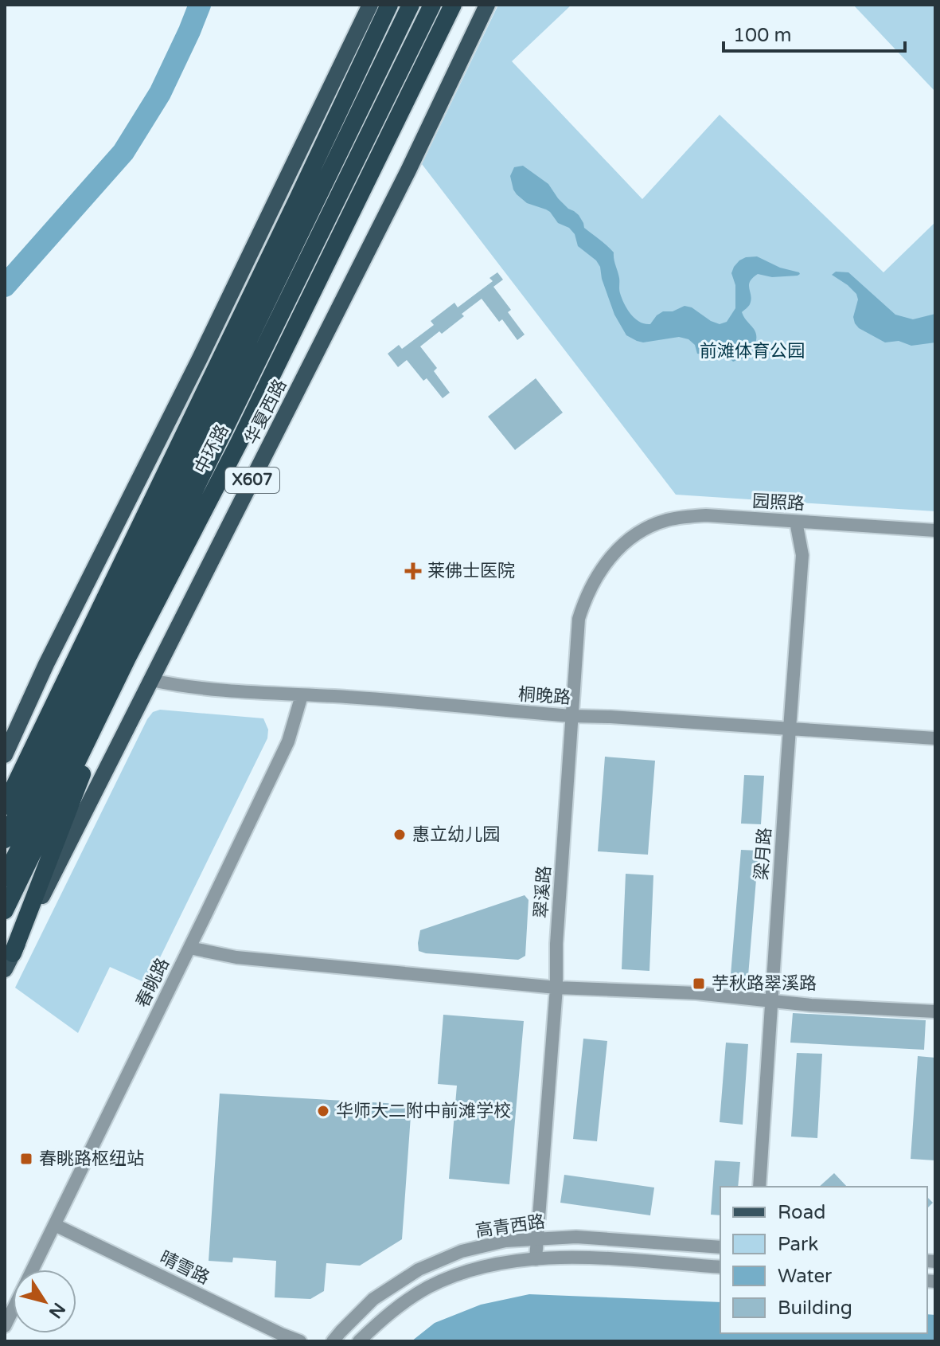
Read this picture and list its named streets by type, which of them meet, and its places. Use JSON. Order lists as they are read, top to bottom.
{
  "streets": {
    "highway": ["中环路"],
    "main road": ["华夏西路", "X607"],
    "street": [
      "园照路",
      "桐晚路",
      "梁月路",
      "翠溪路",
      "春眺路",
      "高青西路",
      "晴雪路"
    ]
  },
  "crossings": [
    ["华夏西路", "桐晚路"],
    ["园照路", "梁月路"],
    ["园照路", "翠溪路"],
    ["桐晚路", "梁月路"],
    ["桐晚路", "翠溪路"],
    ["桐晚路", "春眺路"],
    ["翠溪路", "高青西路"],
    ["春眺路", "晴雪路"]
  ],
  "parks": ["前滩体育公园"],
  "places": {
    "health": ["莱佛士医院"],
    "other": ["惠立幼儿园", "华师大二附中前滩学校"],
    "transit": ["芋秋路翠溪路", "春眺路枢纽站"]
  },
  "legend": [
    "Road",
    "Park",
    "Water",
    "Building"
  ],
  "scale_bar": "100 m",
  "north": "bottom right"
}
